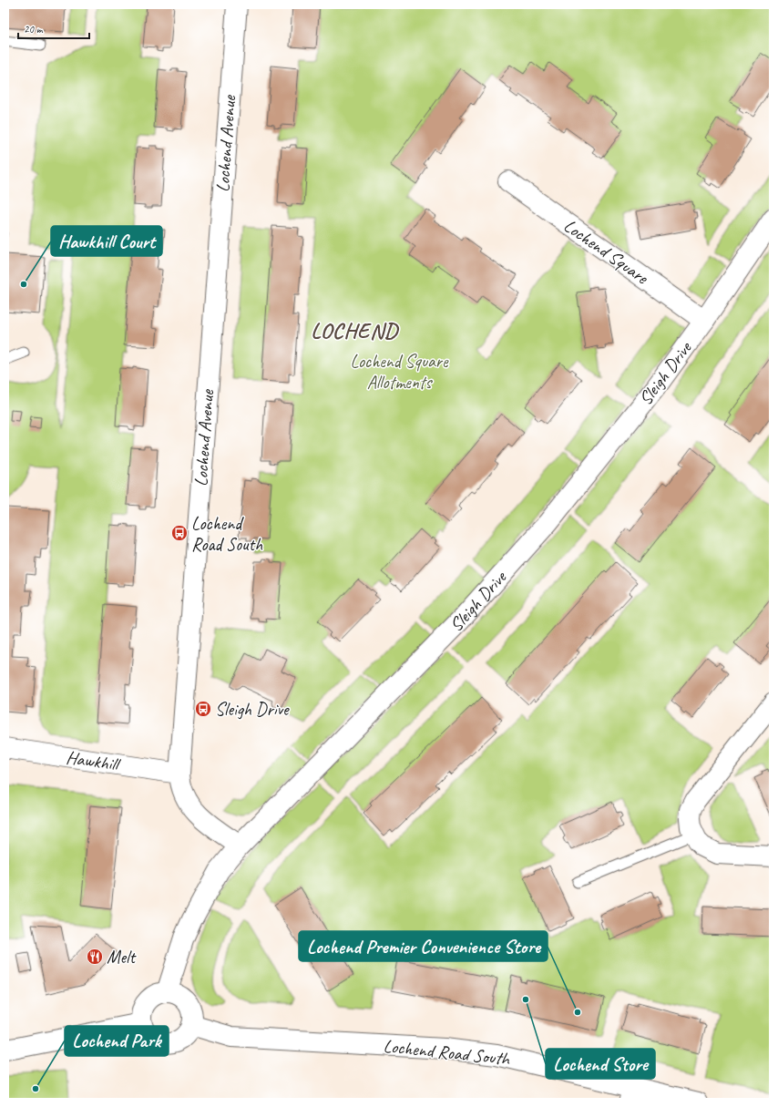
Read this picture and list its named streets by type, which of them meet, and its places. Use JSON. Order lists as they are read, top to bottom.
{
  "streets": {
    "street": [
      "Lochend Avenue",
      "Lochend Square",
      "Sleigh Drive",
      "Hawkhill",
      "Lochend Road South"
    ]
  },
  "crossings": [
    ["Lochend Avenue", "Sleigh Drive"],
    ["Lochend Avenue", "Hawkhill"],
    ["Lochend Square", "Sleigh Drive"],
    ["Sleigh Drive", "Lochend Road South"]
  ],
  "districts": ["LOCHEND"],
  "parks": ["Lochend Square Allotments"],
  "places": {
    "other": [
      "Hawkhill Court",
      "Lochend Store",
      "Lochend Premier Convenience Store",
      "Lochend Park"
    ],
    "bus stop": ["Lochend Road South", "Sleigh Drive"],
    "restaurant": ["Melt"]
  },
  "scale_bar": "20 m"
}
